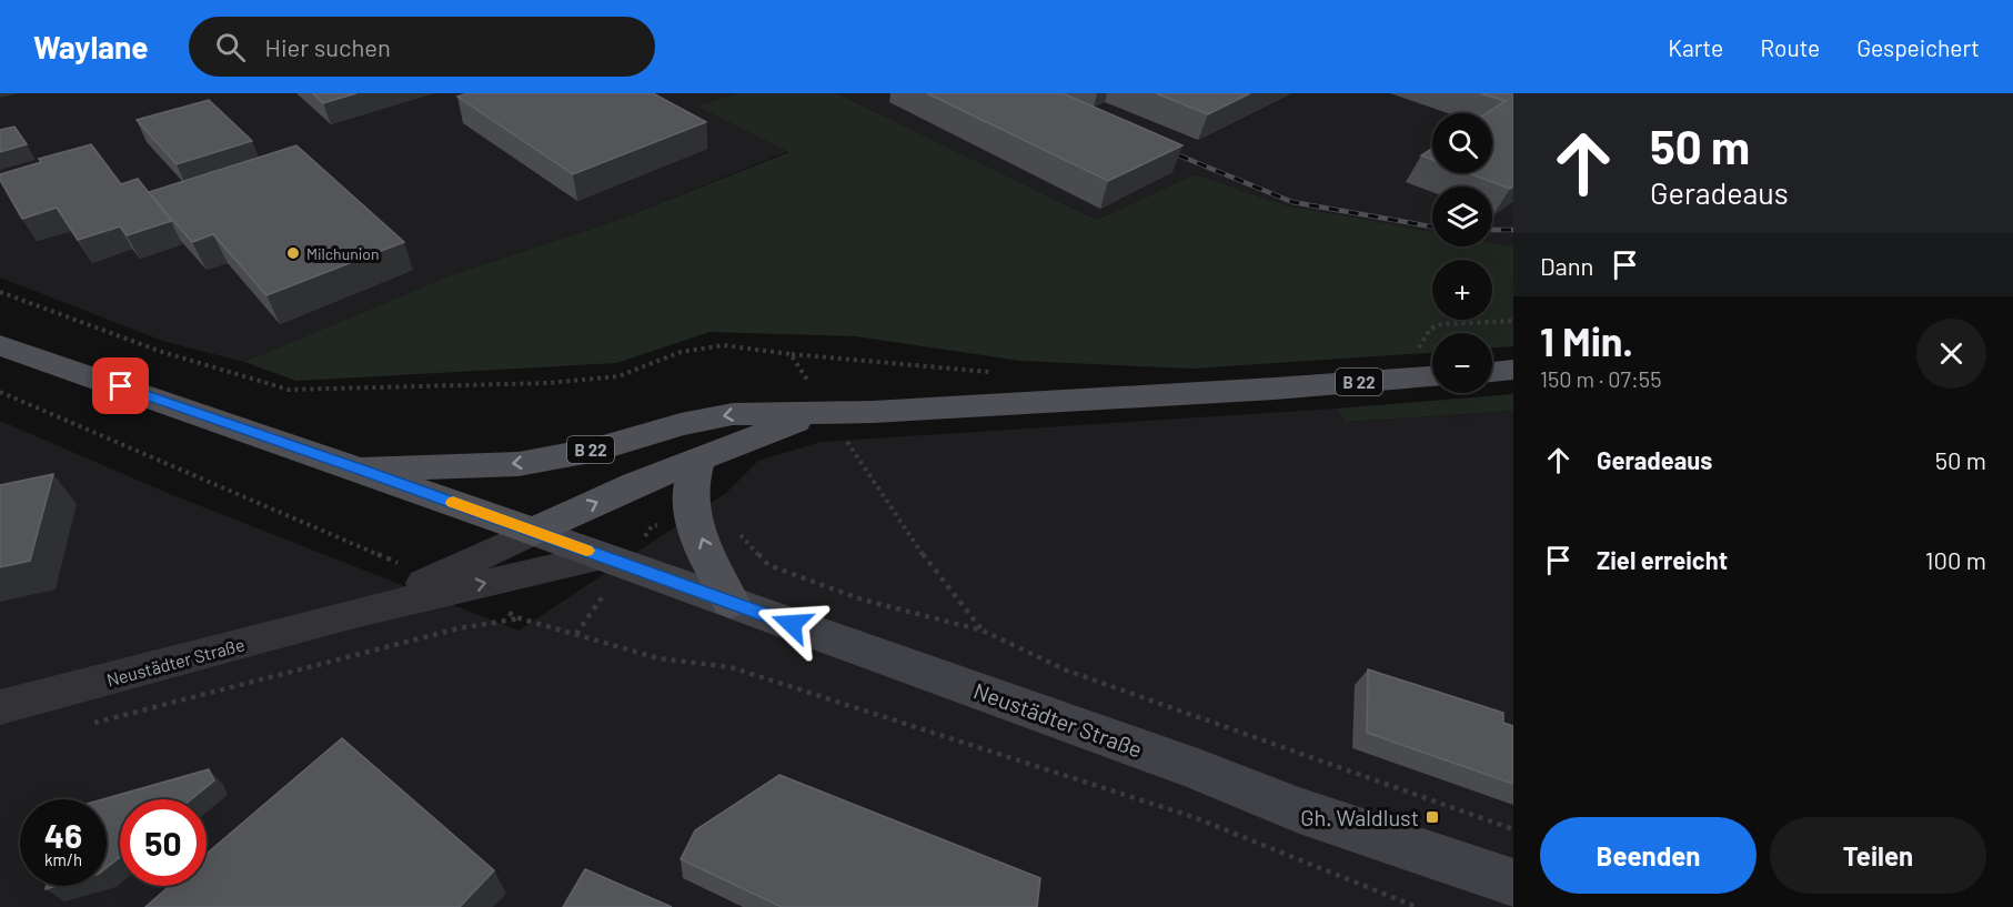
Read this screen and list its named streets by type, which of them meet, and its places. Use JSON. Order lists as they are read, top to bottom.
{
  "streets": {
    "main road": ["B 22", "Neustädter Straße"]
  },
  "crossings": [
    ["B 22", "Neustädter Straße"]
  ],
  "places": {
    "other": ["Milchunion"],
    "transit": ["Gh. Waldlust"]
  },
  "page": {
    "header": "Waylane",
    "search": "Hier suchen",
    "nav": ["Karte", "Route", "Gespeichert"],
    "turn": ["50 m", "Geradeaus"],
    "map_buttons": ["+", "−"],
    "then": "Dann",
    "heading": ["1 Min.", "150 m · 07:55"],
    "list": [
      {
        "name": "Geradeaus",
        "value": "50 m"
      },
      {
        "name": "Ziel erreicht",
        "value": "100 m"
      }
    ],
    "speed": "46 km/h",
    "limit": "50",
    "buttons": ["Beenden", "Teilen"]
  }
}
